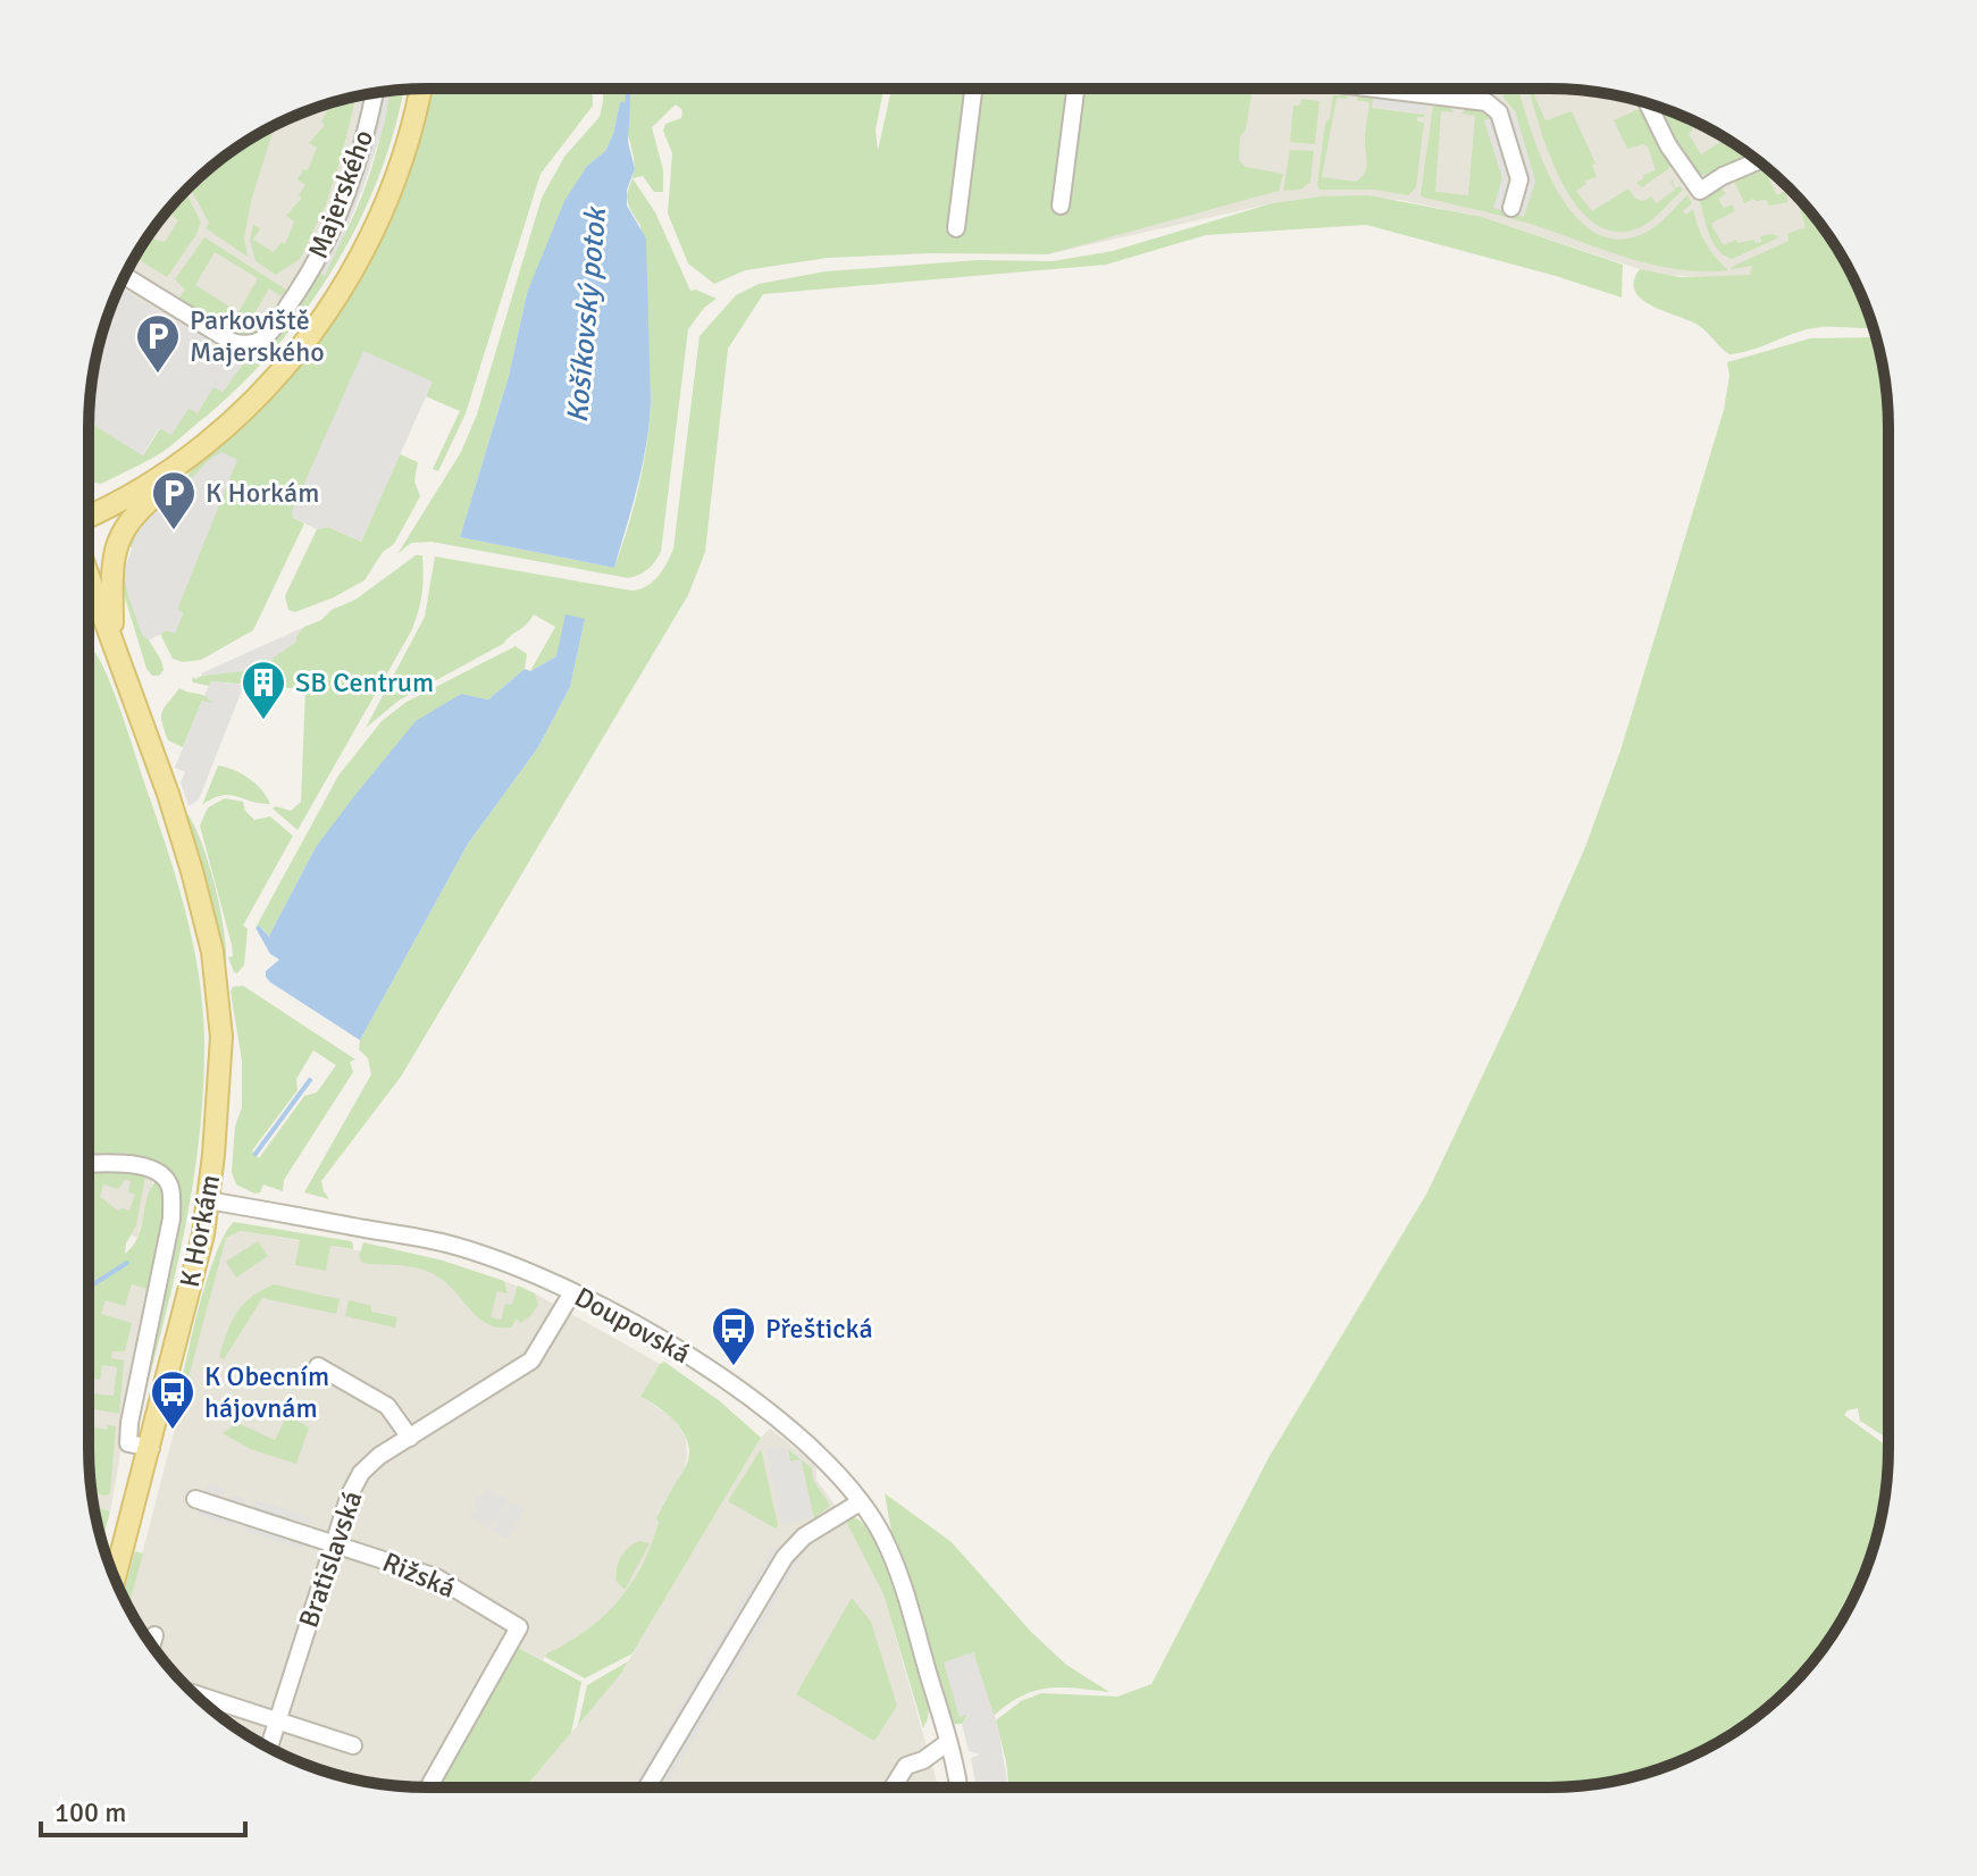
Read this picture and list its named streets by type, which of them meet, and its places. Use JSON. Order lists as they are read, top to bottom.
{
  "streets": {
    "main road": ["K Horkám"],
    "street": [
      "Majerského",
      "Doupovská",
      "Bratislavská",
      "Rižská"
    ]
  },
  "crossings": [
    ["K Horkám", "Doupovská"],
    ["Doupovská", "Bratislavská"],
    ["Bratislavská", "Rižská"]
  ],
  "water": ["Košíkovský potok"],
  "places": {
    "parking": ["Parkoviště Majerského", "K Horkám"],
    "building": ["SB Centrum"],
    "bus stop": ["Přeštická", "K Obecním hájovnám"]
  },
  "scale_bar": "100 m"
}
